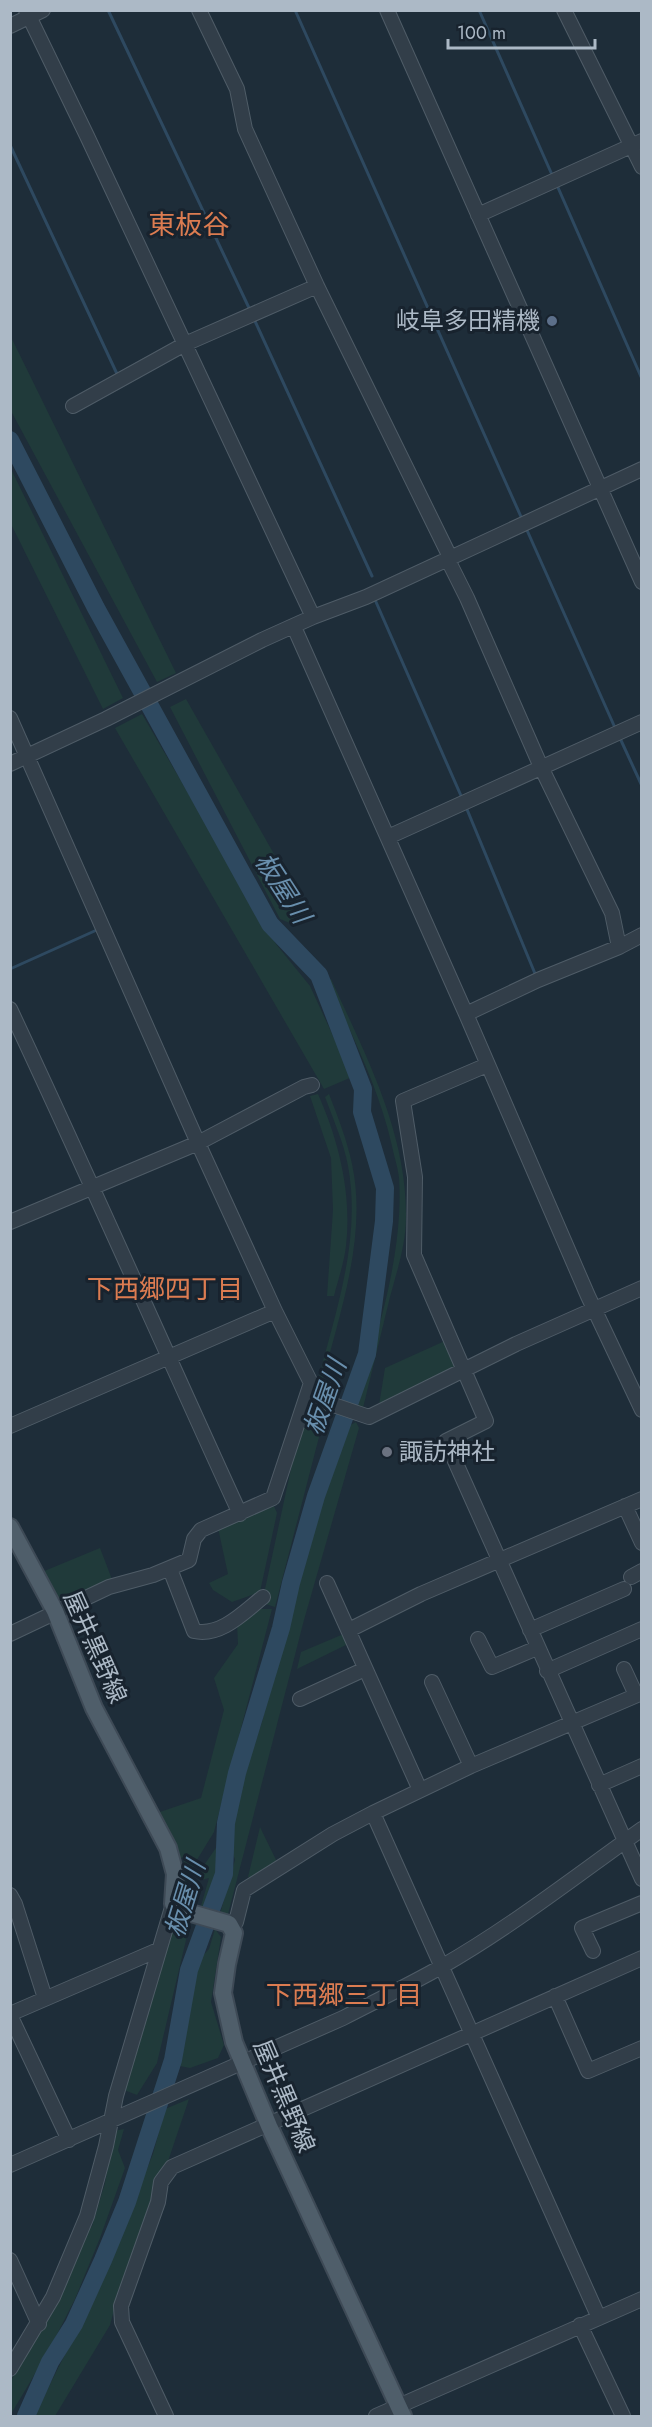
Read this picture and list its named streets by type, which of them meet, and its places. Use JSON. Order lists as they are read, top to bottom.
{
  "streets": {
    "main road": ["屋井黒野線"]
  },
  "districts": ["東板谷", "下西郷四丁目", "下西郷三丁目"],
  "water": ["板屋川"],
  "places": ["岐阜多田精機", "諏訪神社"],
  "scale_bar": "100 m"
}
